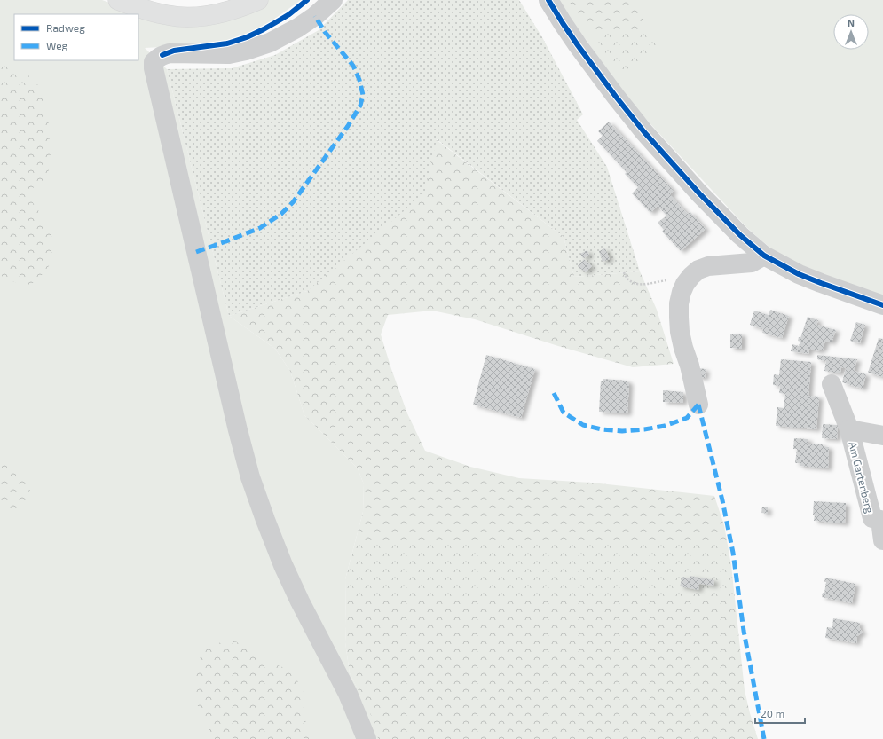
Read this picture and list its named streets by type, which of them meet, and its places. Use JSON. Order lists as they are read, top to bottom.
{
  "streets": {
    "street": ["Am Gartenberg"]
  },
  "legend": ["Radweg", "Weg"],
  "scale_bar": "20 m",
  "north": "top"
}
